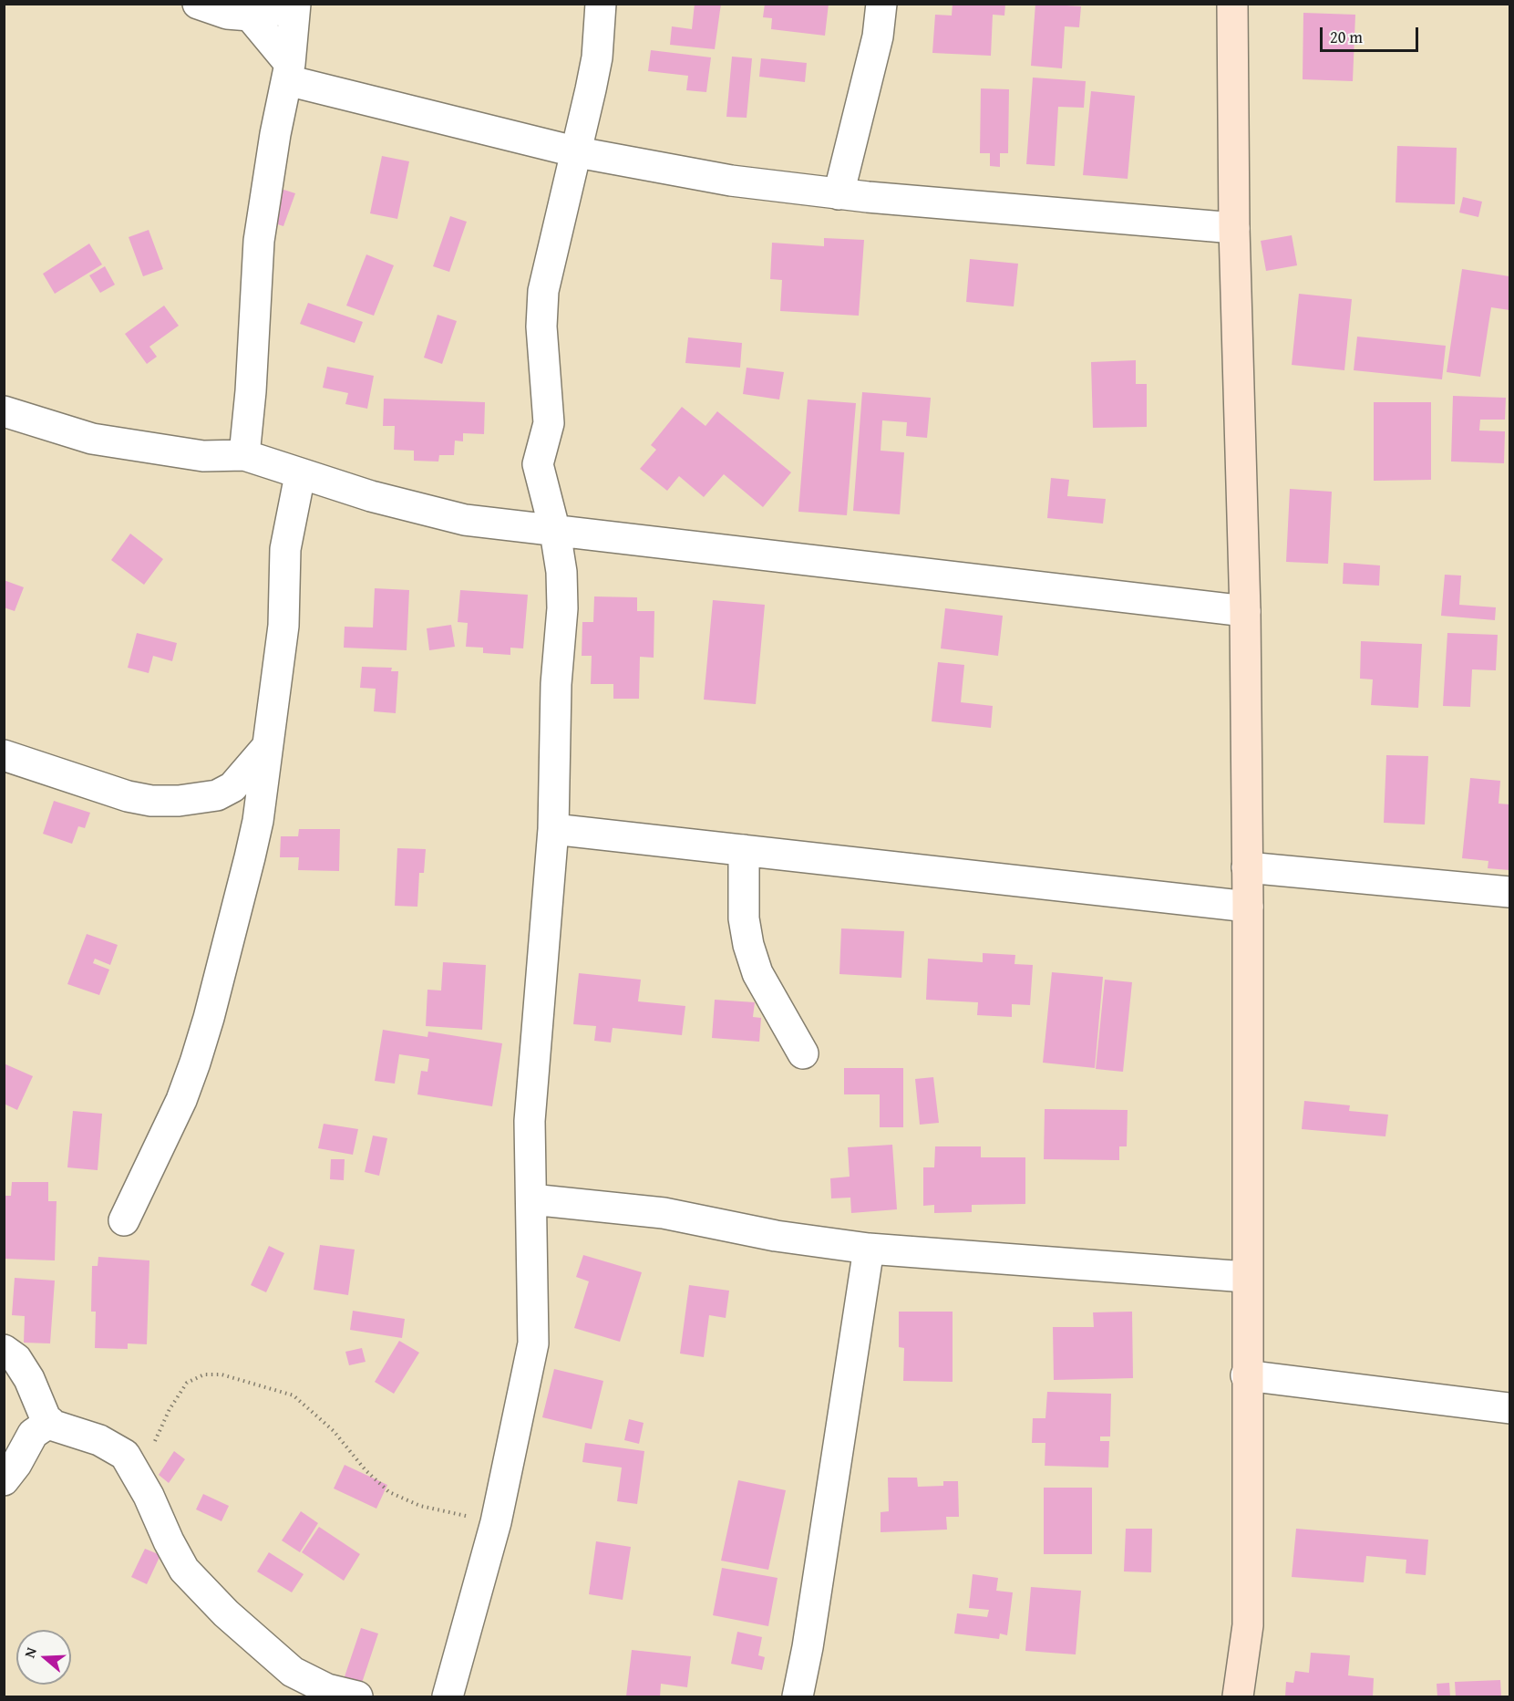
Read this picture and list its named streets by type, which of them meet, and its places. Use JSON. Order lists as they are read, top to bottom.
{
  "scale_bar": "20 m",
  "north": "left"
}
